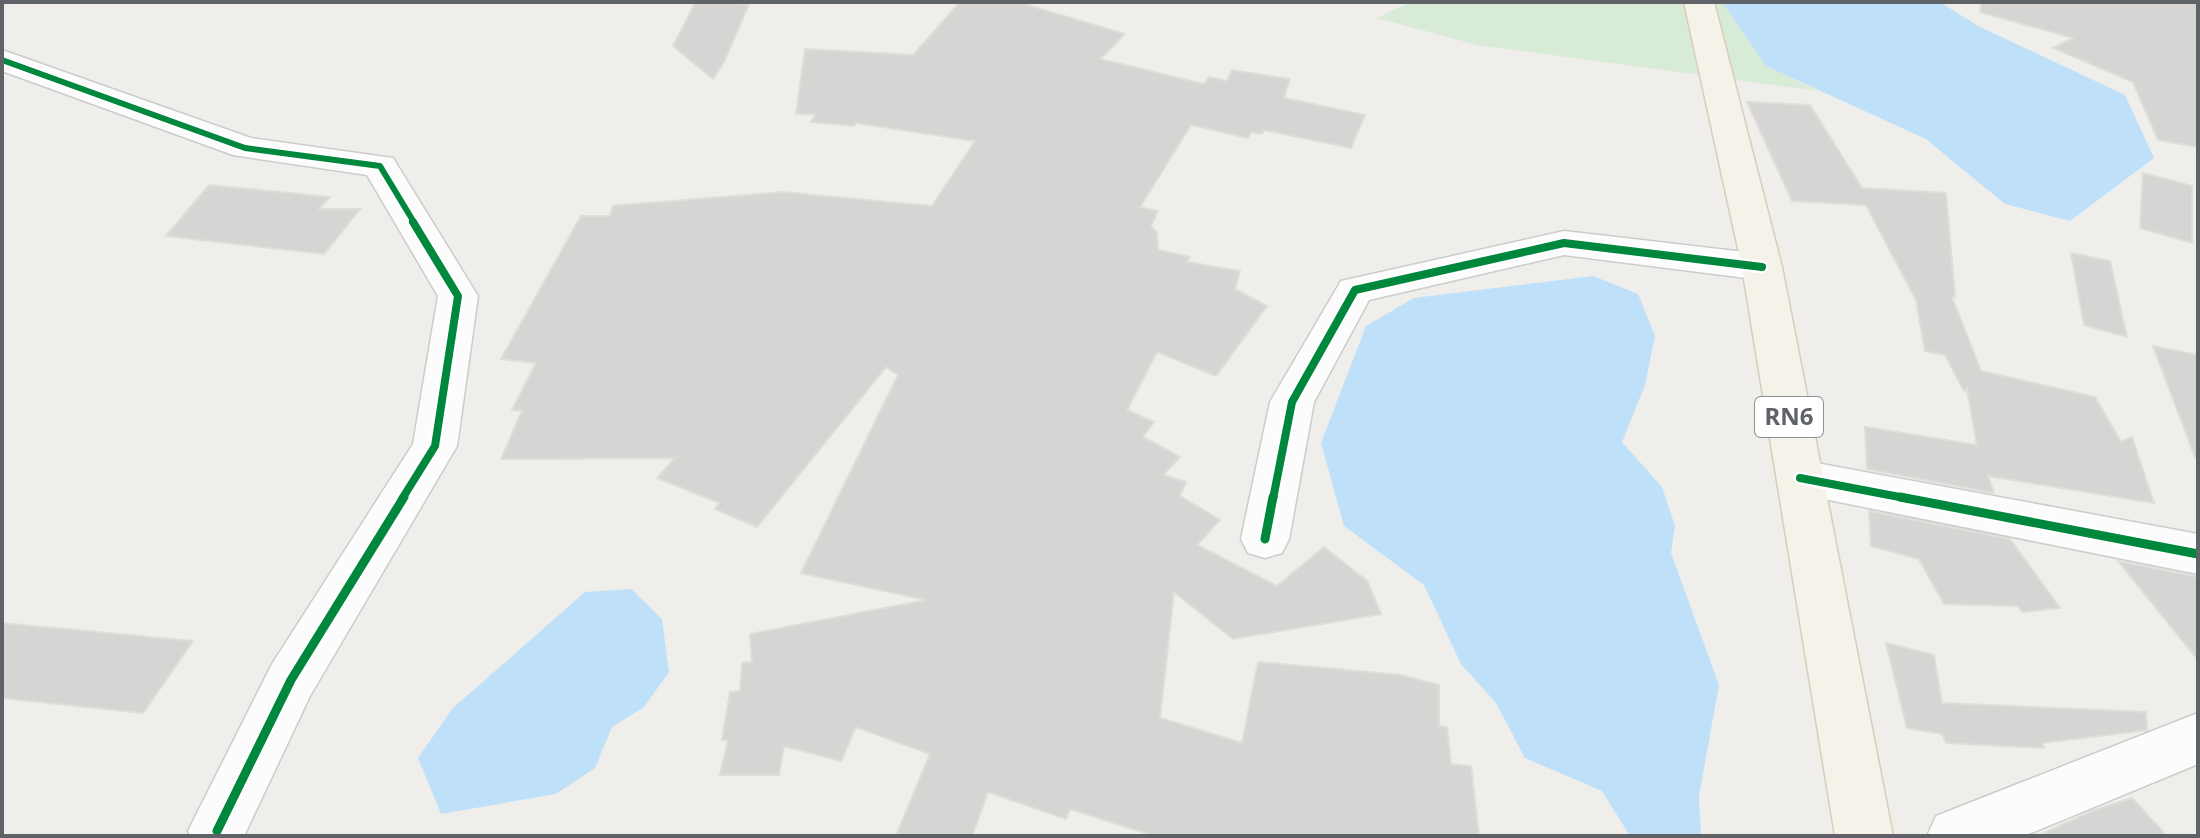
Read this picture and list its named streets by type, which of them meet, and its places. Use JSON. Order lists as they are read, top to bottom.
{
  "streets": {
    "main road": ["RN6"]
  }
}
